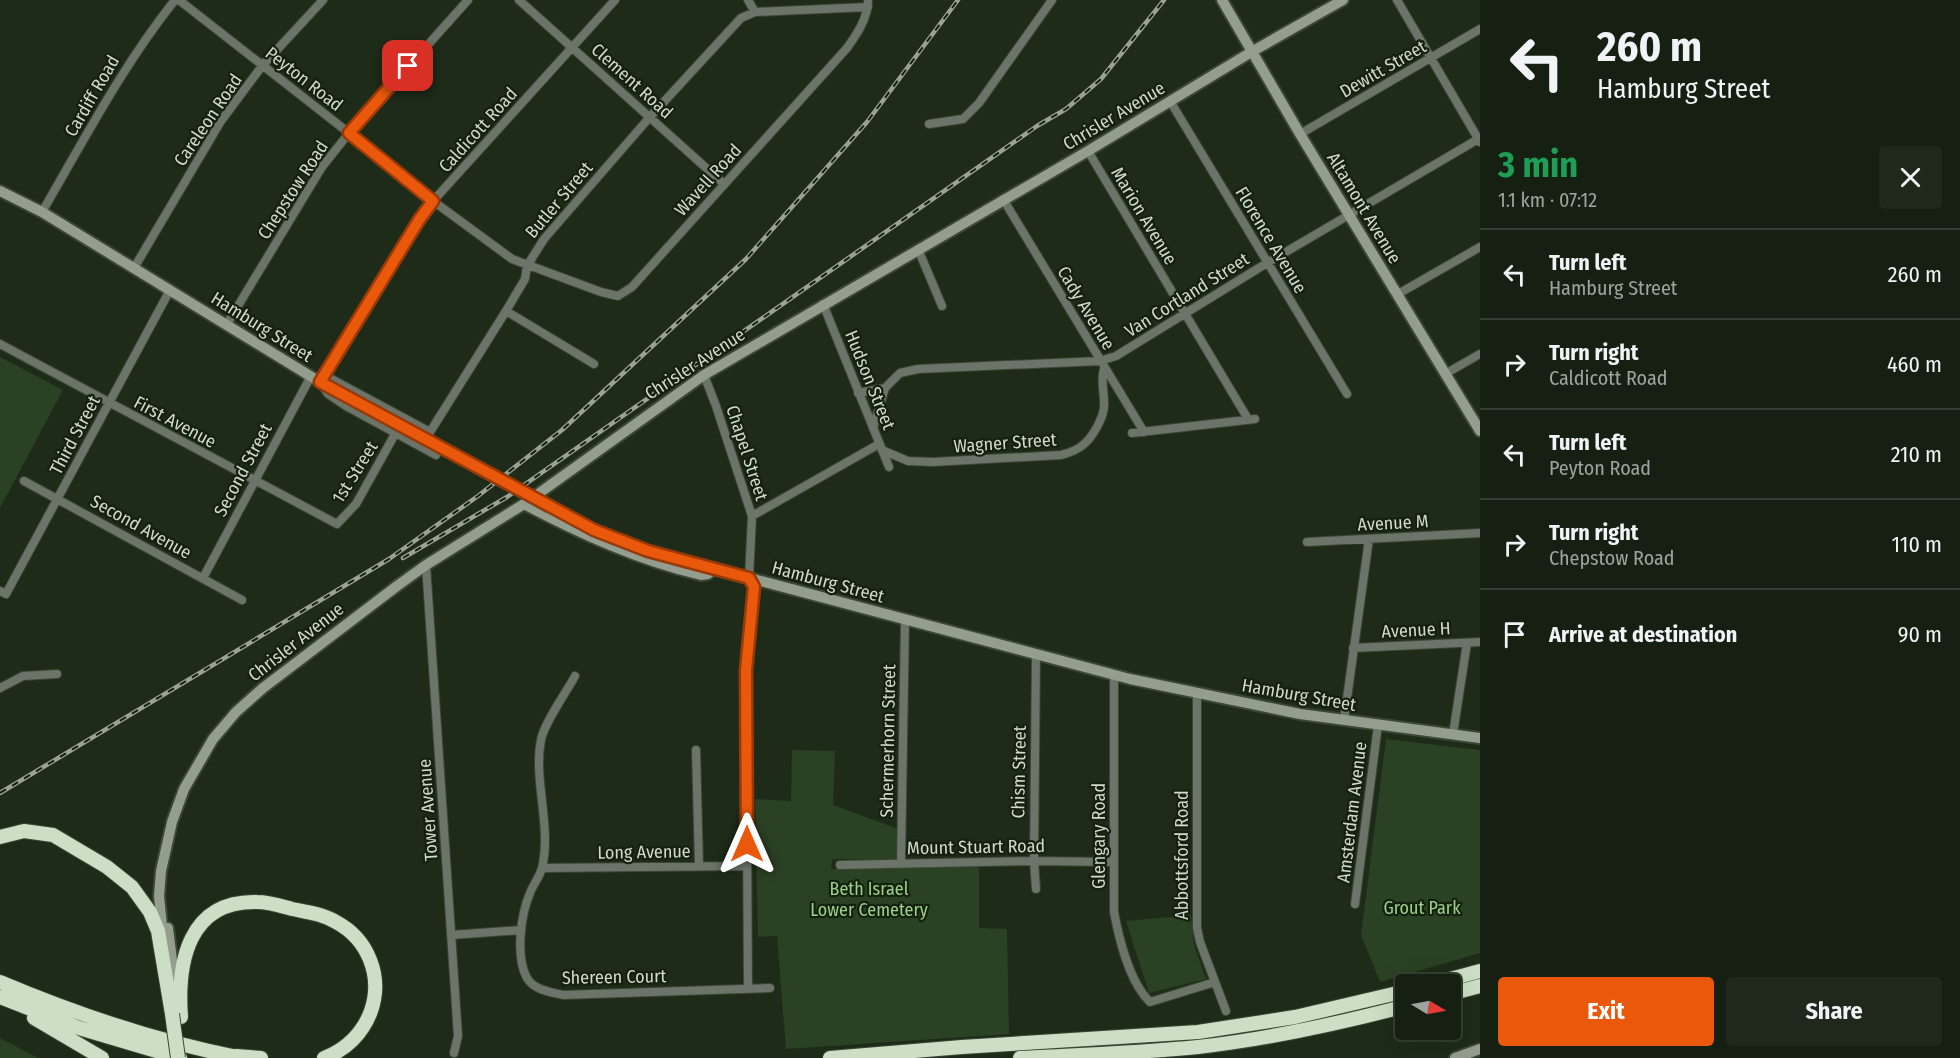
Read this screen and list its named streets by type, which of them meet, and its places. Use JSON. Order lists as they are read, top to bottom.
{
  "streets": {
    "main road": ["Chrisler Avenue", "Altamont Avenue", "Hamburg Street"],
    "street": [
      "Dewitt Street",
      "Peyton Road",
      "Clement Road",
      "Cardiff Road",
      "Careleon Road",
      "Caldicott Road",
      "Wavell Road",
      "Chepstow Road",
      "Butler Street",
      "Marion Avenue",
      "Florence Avenue",
      "Van Cortland Street",
      "Cady Avenue",
      "Hudson Street",
      "First Avenue",
      "Third Street",
      "Wagner Street",
      "Chapel Street",
      "Second Street",
      "1st Street",
      "Avenue M",
      "Second Avenue",
      "Avenue H",
      "Schermerhorn Street",
      "Chism Street",
      "Tower Avenue",
      "Amsterdam Avenue",
      "Glengary Road",
      "Mount Stuart Road",
      "Long Avenue",
      "Abbottsford Road",
      "Shereen Court"
    ]
  },
  "crossings": [
    ["Dewitt Street", "Altamont Avenue"],
    ["Peyton Road", "Cardiff Road"],
    ["Peyton Road", "Careleon Road"],
    ["Peyton Road", "Caldicott Road"],
    ["Peyton Road", "Wavell Road"],
    ["Peyton Road", "Chepstow Road"],
    ["Peyton Road", "Butler Street"],
    ["Clement Road", "Caldicott Road"],
    ["Clement Road", "Wavell Road"],
    ["Clement Road", "Butler Street"],
    ["Cardiff Road", "Hamburg Street"],
    ["Chrisler Avenue", "Altamont Avenue"],
    ["Chrisler Avenue", "Marion Avenue"],
    ["Chrisler Avenue", "Florence Avenue"],
    ["Chrisler Avenue", "Cady Avenue"],
    ["Chrisler Avenue", "Hudson Street"],
    ["Chrisler Avenue", "Chapel Street"],
    ["Chrisler Avenue", "Tower Avenue"],
    ["Careleon Road", "Hamburg Street"],
    ["Caldicott Road", "Butler Street"],
    ["Caldicott Road", "Hamburg Street"],
    ["Caldicott Road", "Second Street"],
    ["Wavell Road", "Butler Street"],
    ["Chepstow Road", "Hamburg Street"],
    ["Butler Street", "Hamburg Street"],
    ["Butler Street", "Second Street"],
    ["Altamont Avenue", "Van Cortland Street"],
    ["Marion Avenue", "Van Cortland Street"],
    ["Marion Avenue", "Cady Avenue"],
    ["Florence Avenue", "Van Cortland Street"],
    ["Van Cortland Street", "Cady Avenue"],
    ["Van Cortland Street", "Hudson Street"],
    ["Van Cortland Street", "Wagner Street"],
    ["Cady Avenue", "Wagner Street"],
    ["Hamburg Street", "Third Street"],
    ["Hamburg Street", "Chapel Street"],
    ["Hamburg Street", "Second Street"],
    ["Hamburg Street", "Schermerhorn Street"],
    ["Hamburg Street", "Chism Street"],
    ["Hamburg Street", "Amsterdam Avenue"],
    ["Hamburg Street", "Glengary Road"],
    ["Hamburg Street", "Abbottsford Road"],
    ["Hudson Street", "Wagner Street"],
    ["First Avenue", "Third Street"],
    ["First Avenue", "Second Street"],
    ["First Avenue", "1st Street"],
    ["Third Street", "Second Avenue"],
    ["Chapel Street", "Long Avenue"],
    ["Chapel Street", "Shereen Court"],
    ["Second Street", "Second Avenue"],
    ["Schermerhorn Street", "Mount Stuart Road"],
    ["Chism Street", "Mount Stuart Road"],
    ["Glengary Road", "Mount Stuart Road"],
    ["Glengary Road", "Abbottsford Road"],
    ["Long Avenue", "Shereen Court"]
  ],
  "parks": ["Beth Israel Lower Cemetery", "Grout Park"],
  "north": "right",
  "page": {
    "turn": ["260 m", "Hamburg Street"],
    "heading": ["3 min", "1.1 km · 07:12"],
    "list": [
      {
        "name": "Turn left",
        "note": "Hamburg Street",
        "value": "260 m"
      },
      {
        "name": "Turn right",
        "note": "Caldicott Road",
        "value": "460 m"
      },
      {
        "name": "Turn left",
        "note": "Peyton Road",
        "value": "210 m"
      },
      {
        "name": "Turn right",
        "note": "Chepstow Road",
        "value": "110 m"
      },
      {
        "name": "Arrive at destination",
        "value": "90 m"
      }
    ],
    "buttons": ["Exit", "Share"]
  }
}
